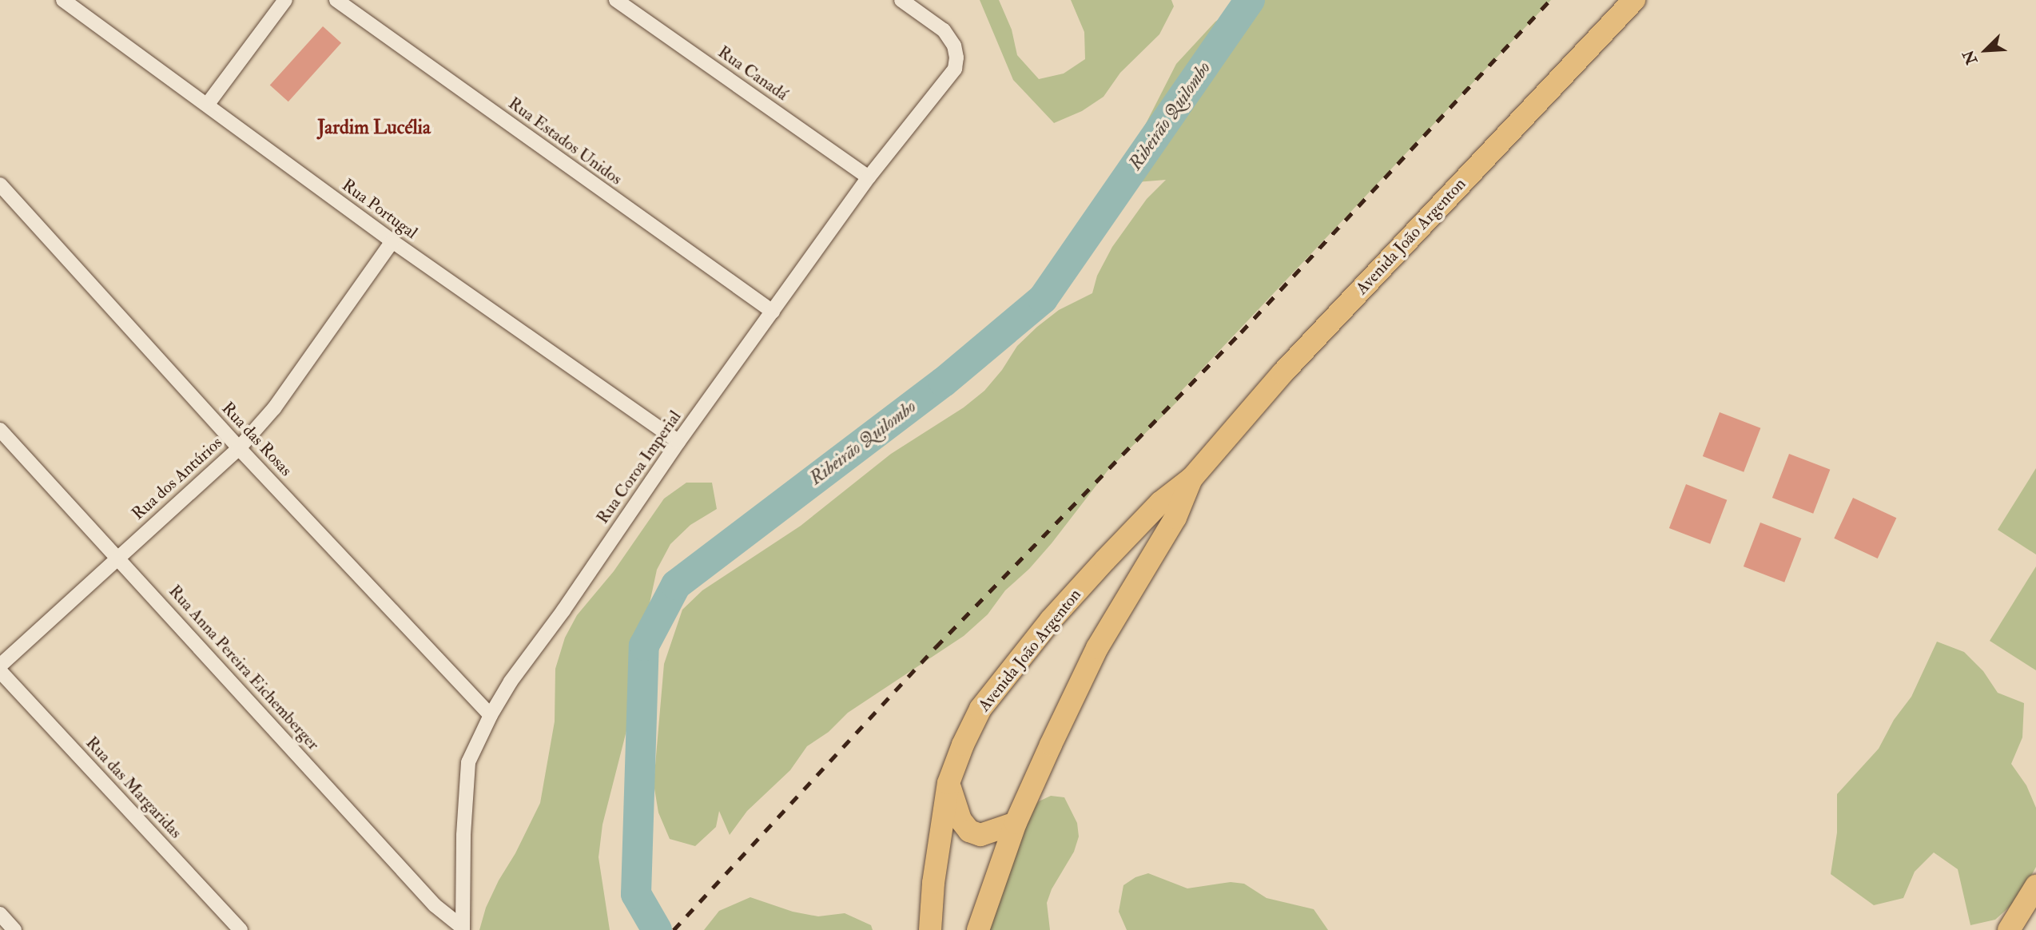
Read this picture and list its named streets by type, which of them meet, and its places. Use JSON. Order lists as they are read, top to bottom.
{
  "streets": {
    "main road": ["Avenida João Argenton"],
    "street": [
      "Rua Canadá",
      "Rua Estados Unidos",
      "Rua Portugal",
      "Rua das Rosas",
      "Rua Coroa Imperial",
      "Rua dos Antúrios",
      "Rua Anna Pereira Eichemberger",
      "Rua das Margaridas"
    ]
  },
  "crossings": [
    ["Rua Canadá", "Rua Coroa Imperial"],
    ["Rua Estados Unidos", "Rua Coroa Imperial"],
    ["Rua Portugal", "Rua Coroa Imperial"],
    ["Rua Portugal", "Rua dos Antúrios"],
    ["Rua das Rosas", "Rua Coroa Imperial"],
    ["Rua das Rosas", "Rua dos Antúrios"],
    ["Rua Coroa Imperial", "Rua Anna Pereira Eichemberger"],
    ["Rua dos Antúrios", "Rua Anna Pereira Eichemberger"]
  ],
  "districts": ["Jardim Lucélia"],
  "water": ["Ribeirão Quilombo"],
  "north": "bottom left"
}
